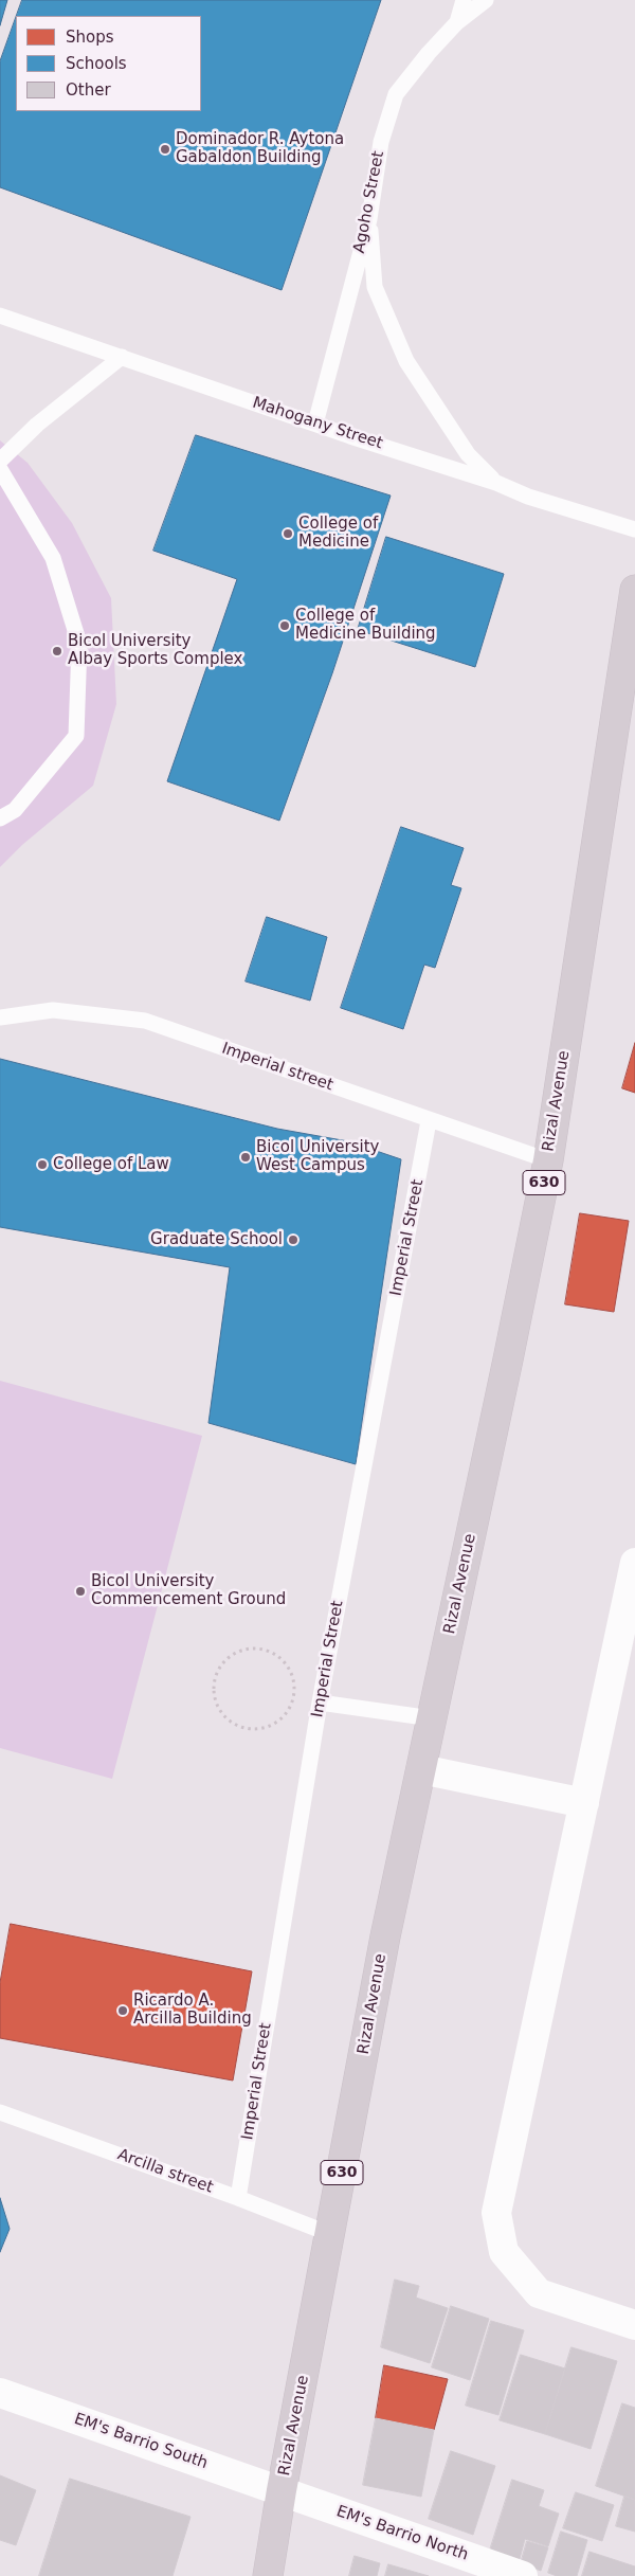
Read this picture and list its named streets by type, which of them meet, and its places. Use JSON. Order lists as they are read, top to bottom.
{
  "streets": {
    "main road": ["Rizal Avenue", "630"],
    "street": ["EM's Barrio South", "EM's Barrio North"],
    "lane": [
      "Agoho Street",
      "Mahogany Street",
      "Imperial street",
      "Imperial Street",
      "Arcilla street"
    ]
  },
  "crossings": [
    ["Agoho Street", "Mahogany Street"],
    ["Imperial street", "Rizal Avenue"],
    ["Imperial street", "Imperial Street"],
    ["Rizal Avenue", "Arcilla street"],
    ["Rizal Avenue", "EM's Barrio South"],
    ["Rizal Avenue", "EM's Barrio North"],
    ["Imperial Street", "Arcilla street"],
    ["EM's Barrio South", "EM's Barrio North"]
  ],
  "places": [
    "Dominador R. Aytona Gabaldon Building",
    "College of Medicine",
    "College of Medicine Building",
    "Bicol University Albay Sports Complex",
    "Bicol University West Campus",
    "College of Law",
    "Graduate School",
    "Bicol University Commencement Ground",
    "Ricardo A. Arcilla Building"
  ],
  "legend": ["Shops", "Schools", "Other"]
}
